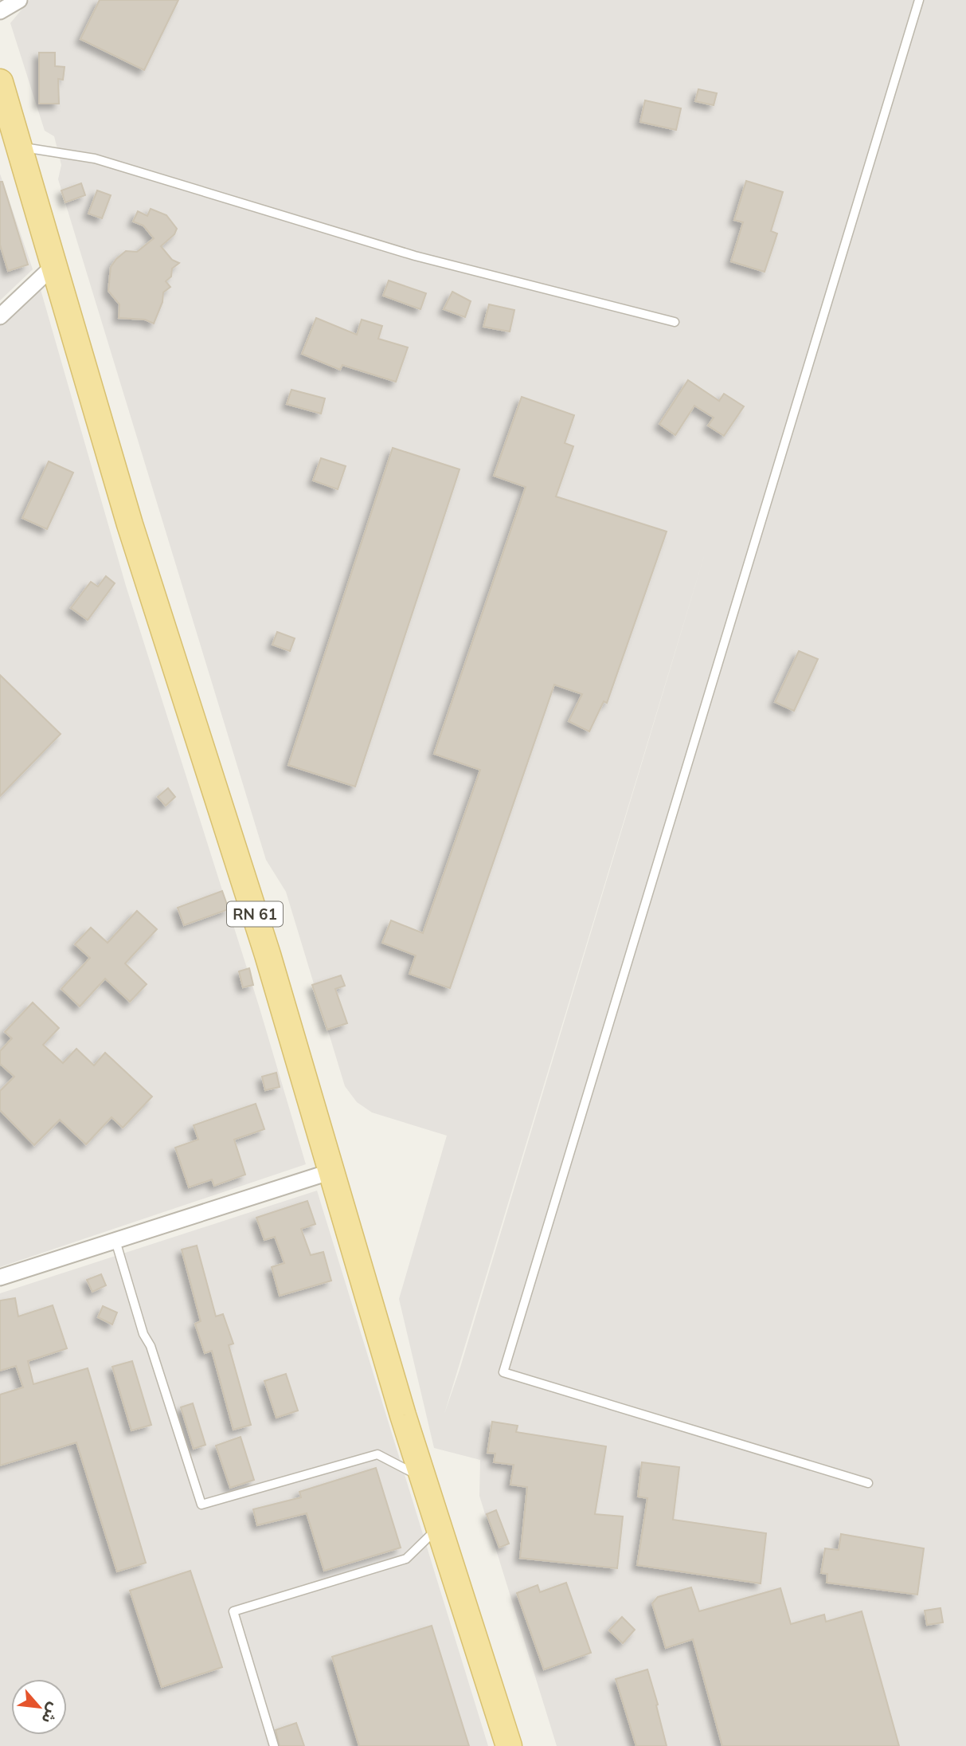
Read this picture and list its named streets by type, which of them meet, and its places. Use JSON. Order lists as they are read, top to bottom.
{
  "streets": {
    "main road": ["RN 61"]
  },
  "north": "bottom right"
}
